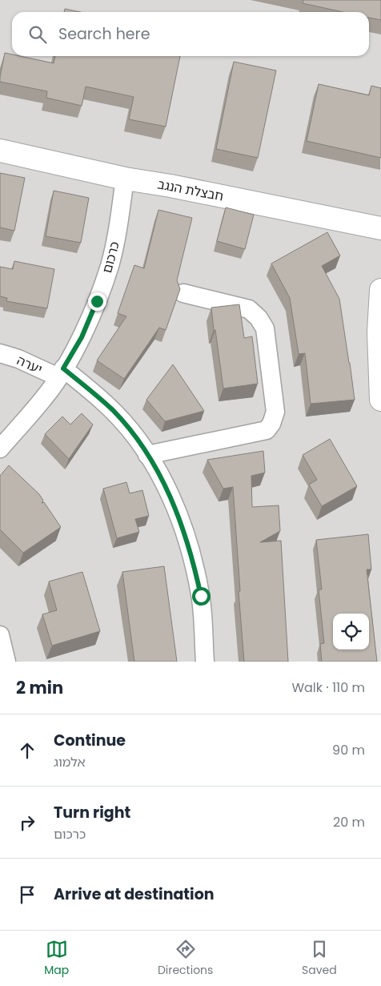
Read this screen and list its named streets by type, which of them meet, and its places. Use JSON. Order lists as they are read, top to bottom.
{
  "streets": {
    "street": ["חבצלת הנגב", "כרכום", "יערה"]
  },
  "crossings": [
    ["חבצלת הנגב", "כרכום"],
    ["כרכום", "יערה"]
  ],
  "page": {
    "search": "Search here",
    "heading": ["2 min", "Walk · 110 m"],
    "list": [
      ["Continue", "אלמוג", "90 m"],
      ["Turn right", "כרכום", "20 m"],
      "Arrive at destination"
    ],
    "nav": ["Map", "Directions", "Saved"]
  }
}
